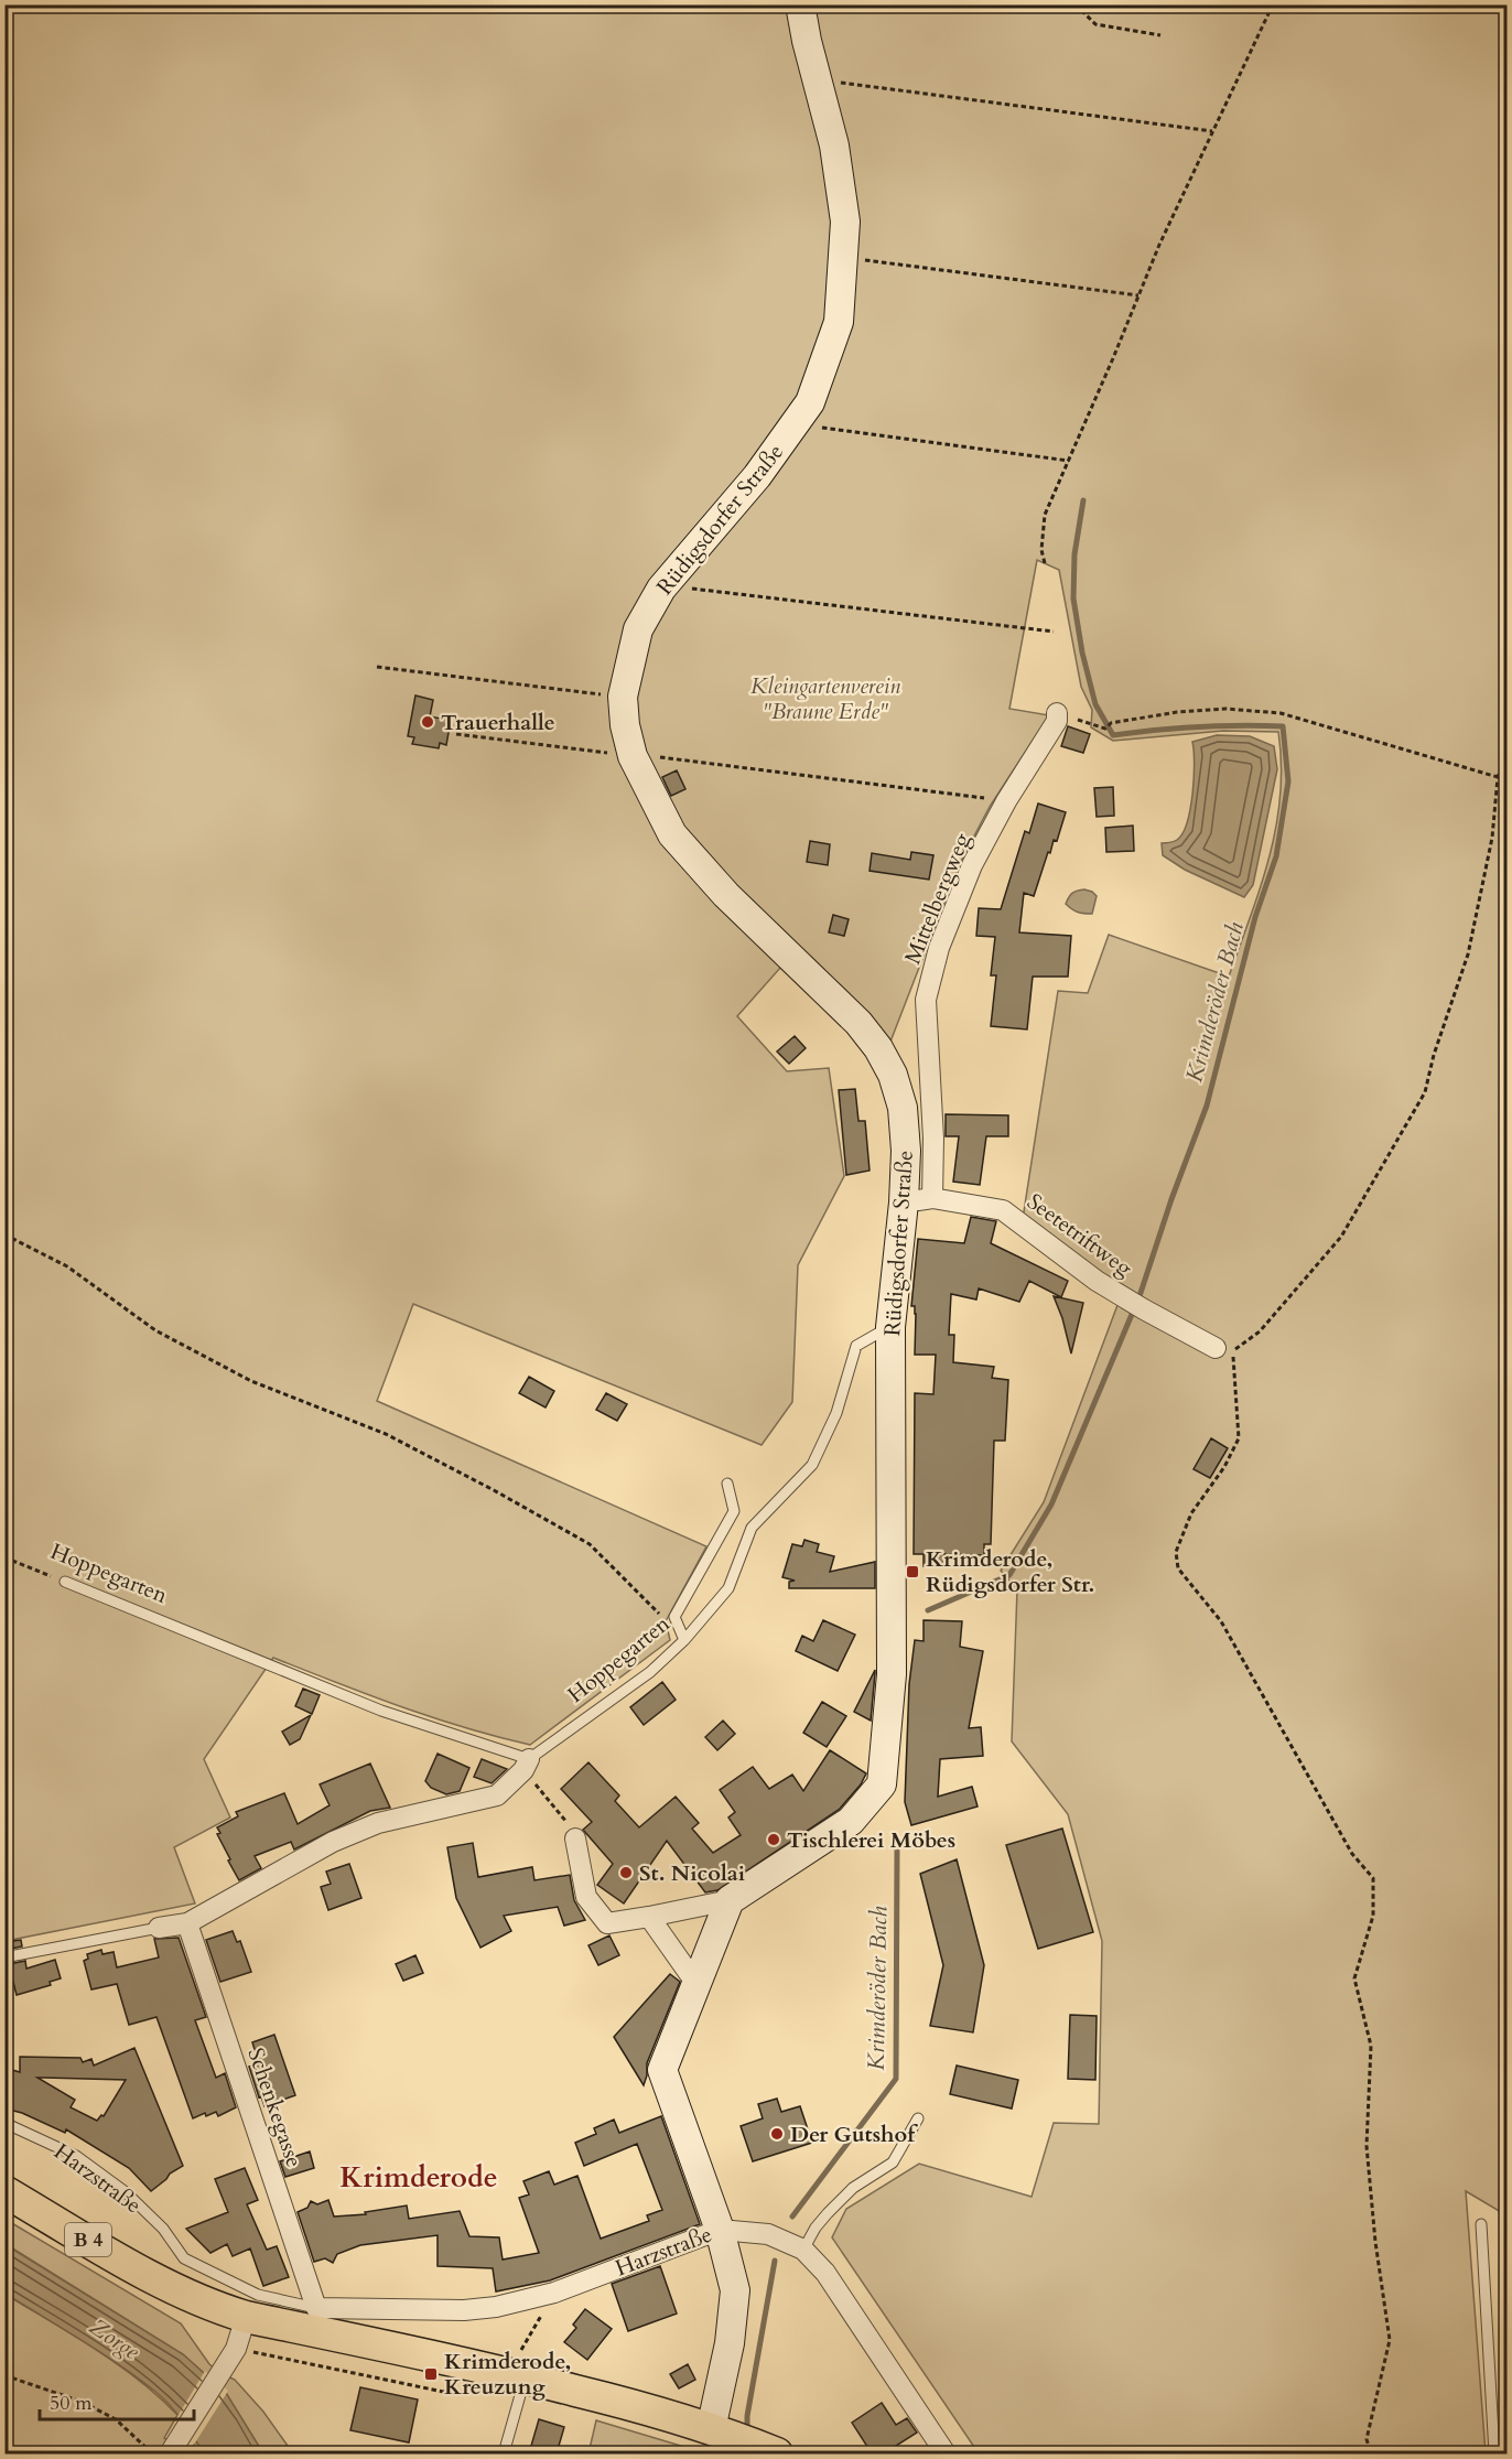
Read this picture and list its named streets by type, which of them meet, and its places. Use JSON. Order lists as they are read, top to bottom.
{
  "streets": {
    "main road": ["Harzstraße", "B 4"],
    "street": [
      "Rüdigsdorfer Straße",
      "Mittelbergweg",
      "Seetetriftweg",
      "Hoppegarten",
      "Schenkegasse"
    ]
  },
  "crossings": [
    ["Rüdigsdorfer Straße", "Seetetriftweg"],
    ["Rüdigsdorfer Straße", "Hoppegarten"],
    ["Mittelbergweg", "Seetetriftweg"],
    ["Hoppegarten", "Schenkegasse"],
    ["Schenkegasse", "Harzstraße"]
  ],
  "districts": ["Krimderode"],
  "water": ["Krimderöder Bach", "Zorge"],
  "parks": ["Kleingartenverein \"Braune Erde\""],
  "places": {
    "other": [
      "Trauerhalle",
      "Tischlerei Möbes",
      "St. Nicolai",
      "Der Gutshof"
    ],
    "transit": ["Krimderode, Rüdigsdorfer Str.", "Krimderode, Kreuzung"]
  },
  "scale_bar": "50 m"
}
